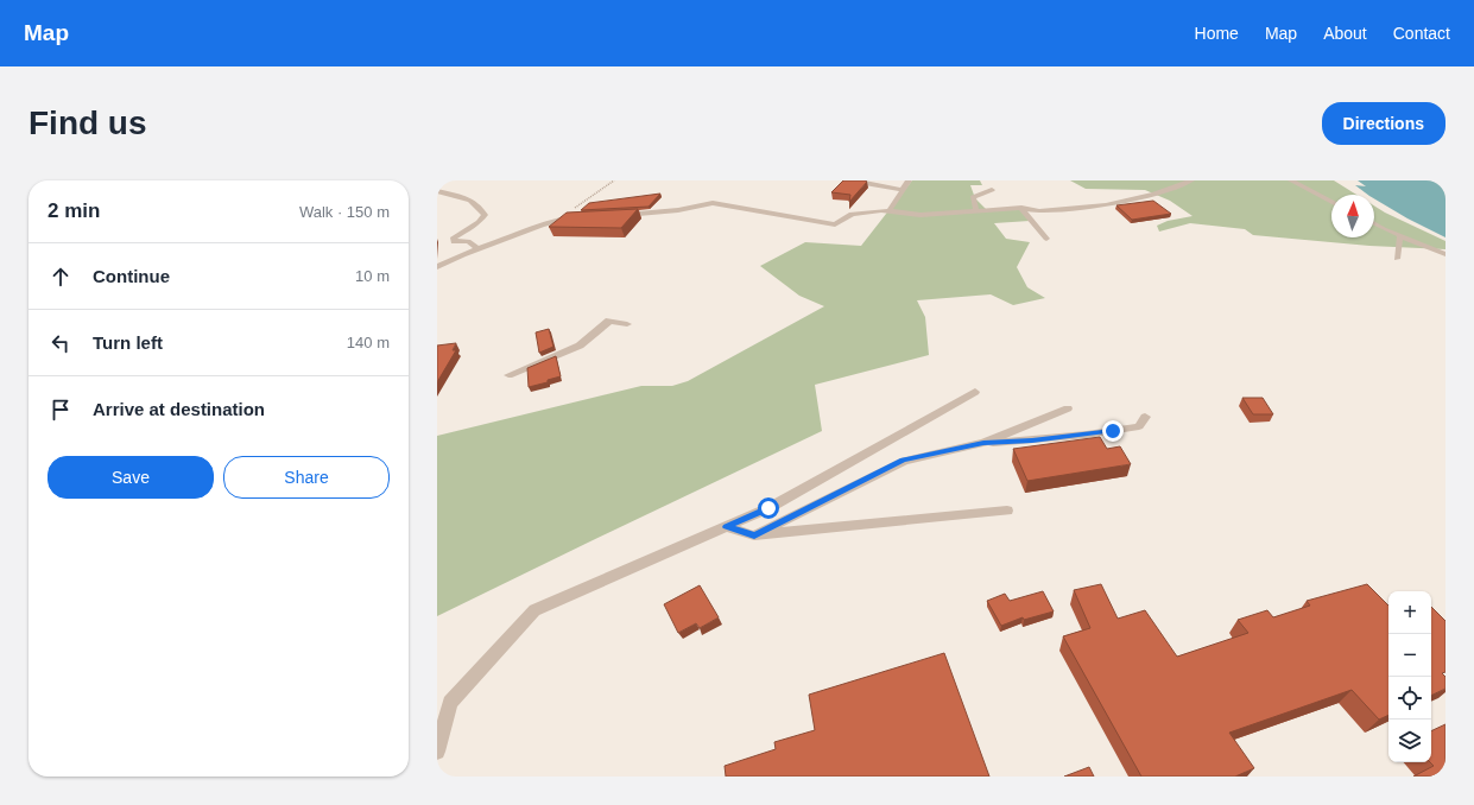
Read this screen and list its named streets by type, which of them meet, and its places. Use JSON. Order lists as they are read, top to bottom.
{
  "north": "top",
  "page": {
    "header": "Map",
    "nav": [
      "Home",
      "Map",
      "About",
      "Contact"
    ],
    "buttons": [
      "Directions",
      ["Save", "Share"]
    ],
    "title": "Find us",
    "heading": ["2 min", "Walk · 150 m"],
    "list": [
      ["Continue", "10 m"],
      ["Turn left", "140 m"],
      "Arrive at destination"
    ],
    "map_buttons": ["+", "−"]
  }
}
